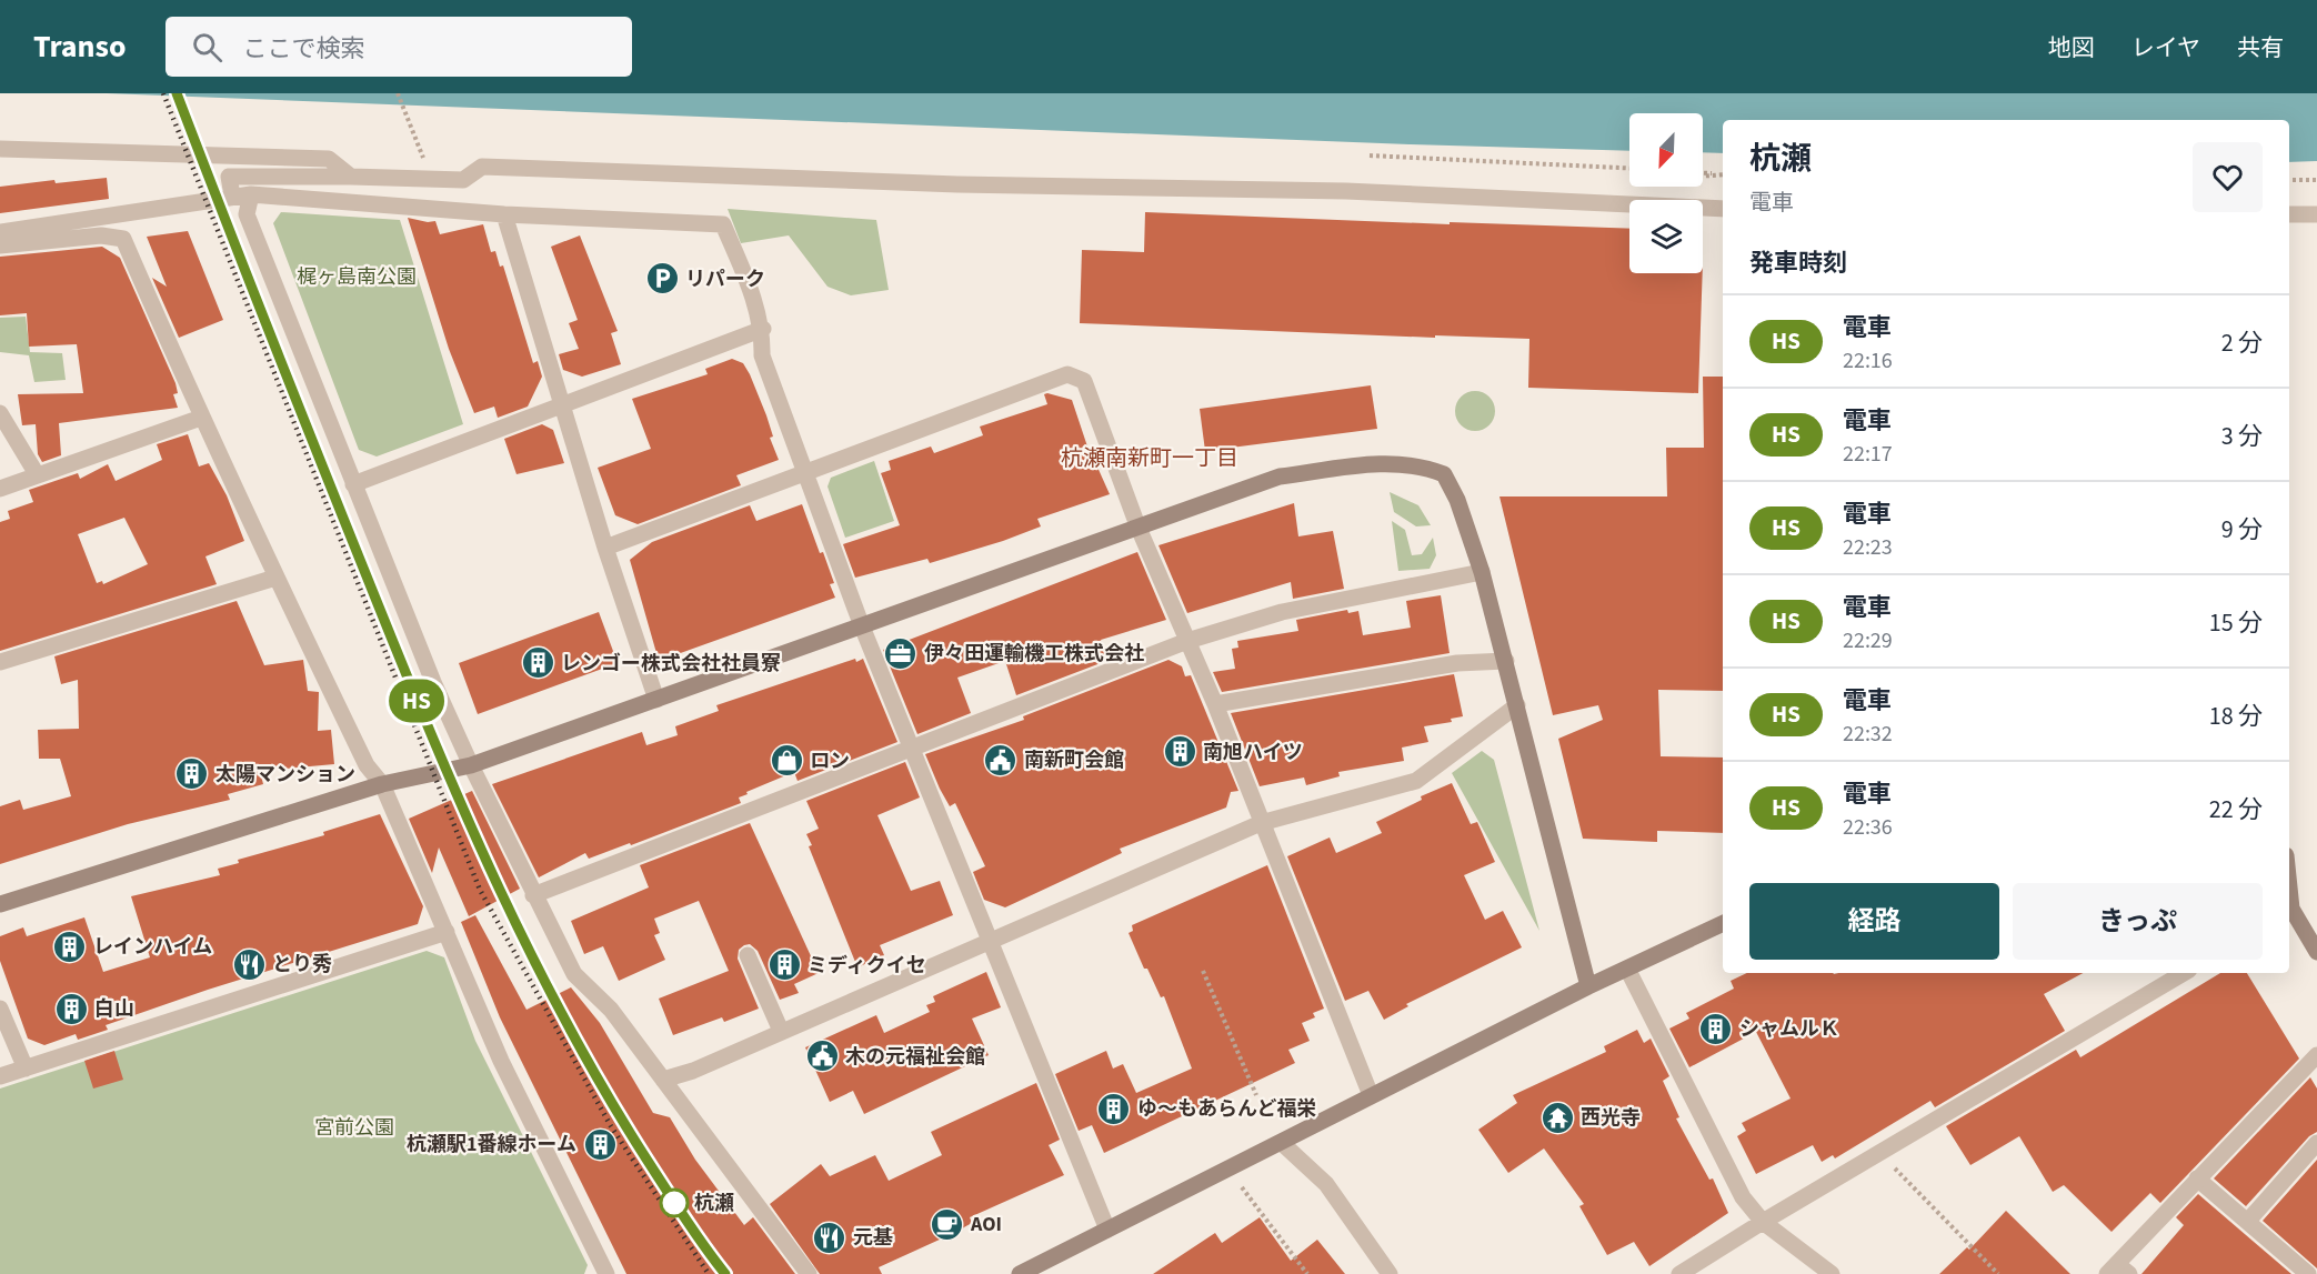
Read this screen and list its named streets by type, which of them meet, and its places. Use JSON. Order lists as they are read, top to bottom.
{
  "districts": ["杭瀬南新町一丁目"],
  "parks": ["梶ヶ島南公園", "宮前公園"],
  "places": {
    "parking": ["リパーク"],
    "office": ["伊々田運輸機工株式会社"],
    "building": [
      "レンゴー株式会社社員寮",
      "南旭ハイツ",
      "太陽マンション",
      "レインハイム",
      "ミディクイセ",
      "白山",
      "シャムルＫ",
      "ゆ～もあらんど福栄",
      "杭瀬駅1番線ホーム"
    ],
    "public building": ["南新町会館", "木の元福祉会館"],
    "shop": ["ロン"],
    "restaurant": ["とり秀", "元基"],
    "temple": ["西光寺"],
    "other": ["杭瀬"],
    "cafe": ["AOI"]
  },
  "north": "bottom left",
  "page": {
    "header": "Transo",
    "search": "ここで検索",
    "nav": ["地図", "レイヤ", "共有"],
    "on_map": "HS",
    "heading": [
      ["杭瀬", "電車"],
      "発車時刻"
    ],
    "list": [
      {
        "mark": "HS",
        "name": "電車",
        "note": "22:16",
        "value": "2 分"
      },
      {
        "mark": "HS",
        "name": "電車",
        "note": "22:17",
        "value": "3 分"
      },
      {
        "mark": "HS",
        "name": "電車",
        "note": "22:23",
        "value": "9 分"
      },
      {
        "mark": "HS",
        "name": "電車",
        "note": "22:29",
        "value": "15 分"
      },
      {
        "mark": "HS",
        "name": "電車",
        "note": "22:32",
        "value": "18 分"
      },
      {
        "mark": "HS",
        "name": "電車",
        "note": "22:36",
        "value": "22 分"
      }
    ],
    "buttons": ["経路", "きっぷ"]
  }
}
